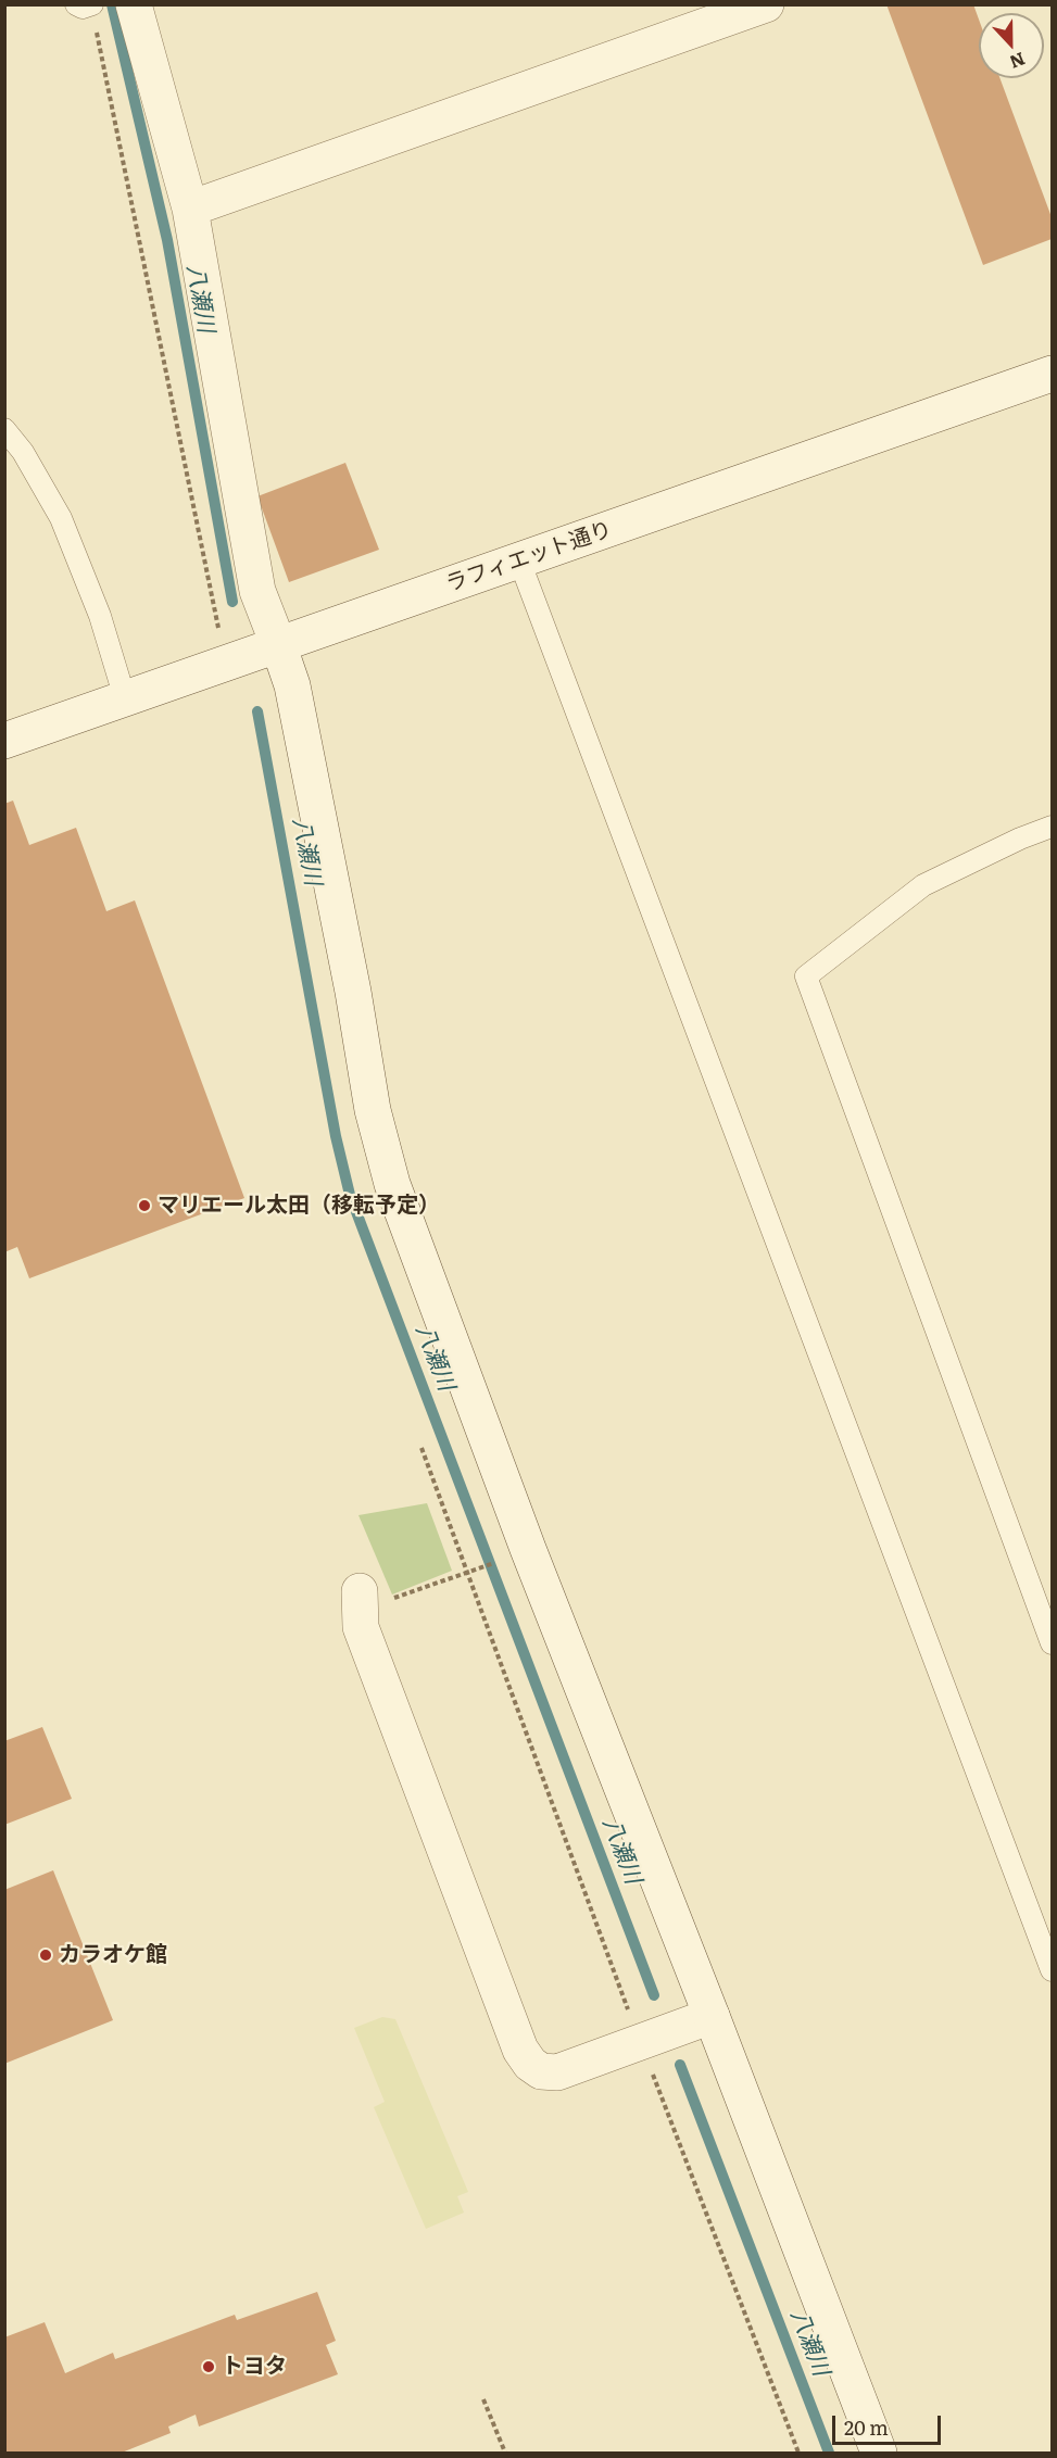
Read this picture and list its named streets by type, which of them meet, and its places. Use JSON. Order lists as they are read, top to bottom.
{
  "streets": {
    "street": ["ラフィエット通り"]
  },
  "water": ["八瀬川"],
  "places": ["マリエール太田（移転予定）", "カラオケ館", "トヨタ"],
  "scale_bar": "20 m",
  "north": "bottom"
}
